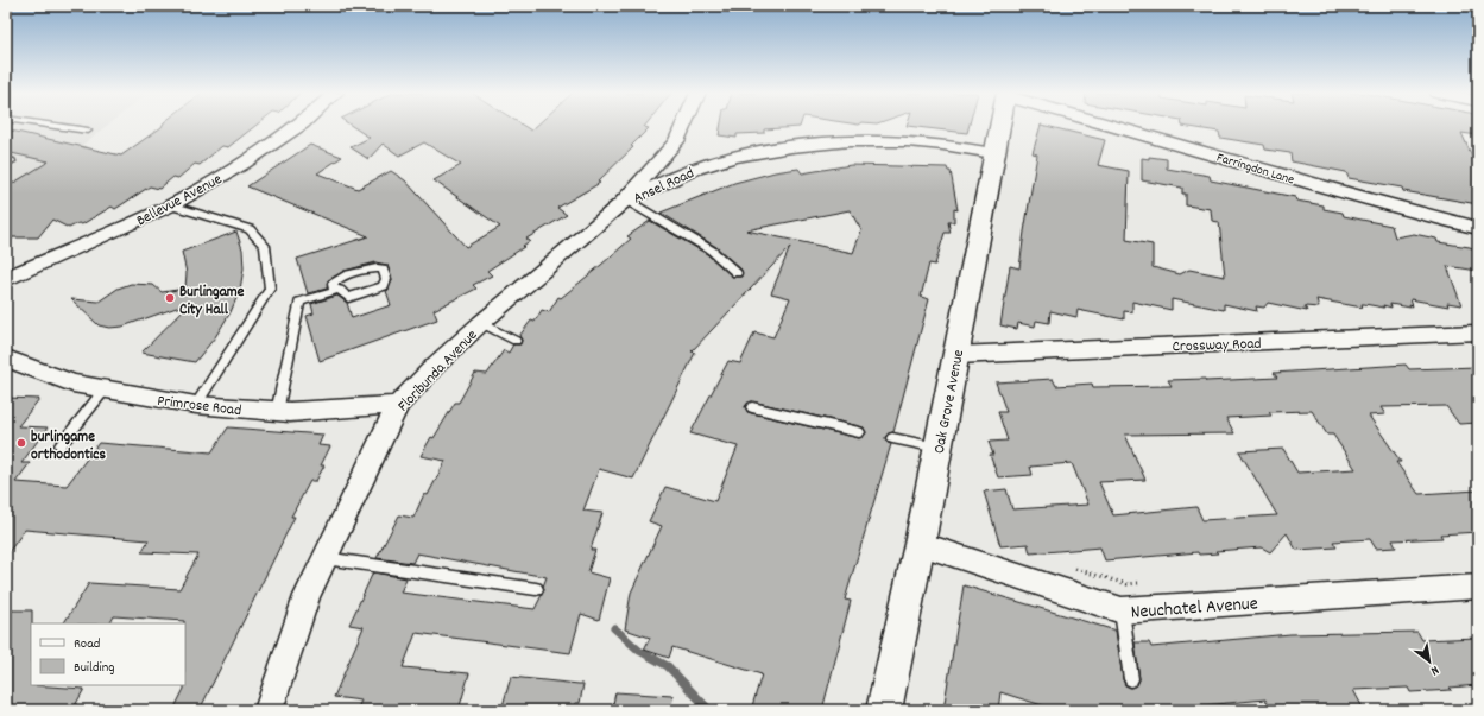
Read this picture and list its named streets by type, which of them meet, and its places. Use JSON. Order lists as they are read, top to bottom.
{
  "streets": {
    "street": [
      "Farringdon Lane",
      "Ansel Road",
      "Bellevue Avenue",
      "Crossway Road",
      "Floribunda Avenue",
      "Oak Grove Avenue",
      "Primrose Road",
      "Neuchatel Avenue"
    ]
  },
  "crossings": [
    ["Ansel Road", "Floribunda Avenue"],
    ["Ansel Road", "Oak Grove Avenue"],
    ["Crossway Road", "Oak Grove Avenue"],
    ["Floribunda Avenue", "Primrose Road"],
    ["Oak Grove Avenue", "Neuchatel Avenue"]
  ],
  "places": ["Burlingame City Hall", "burlingame orthodontics"],
  "legend": ["Road", "Building"],
  "north": "bottom right"
}
